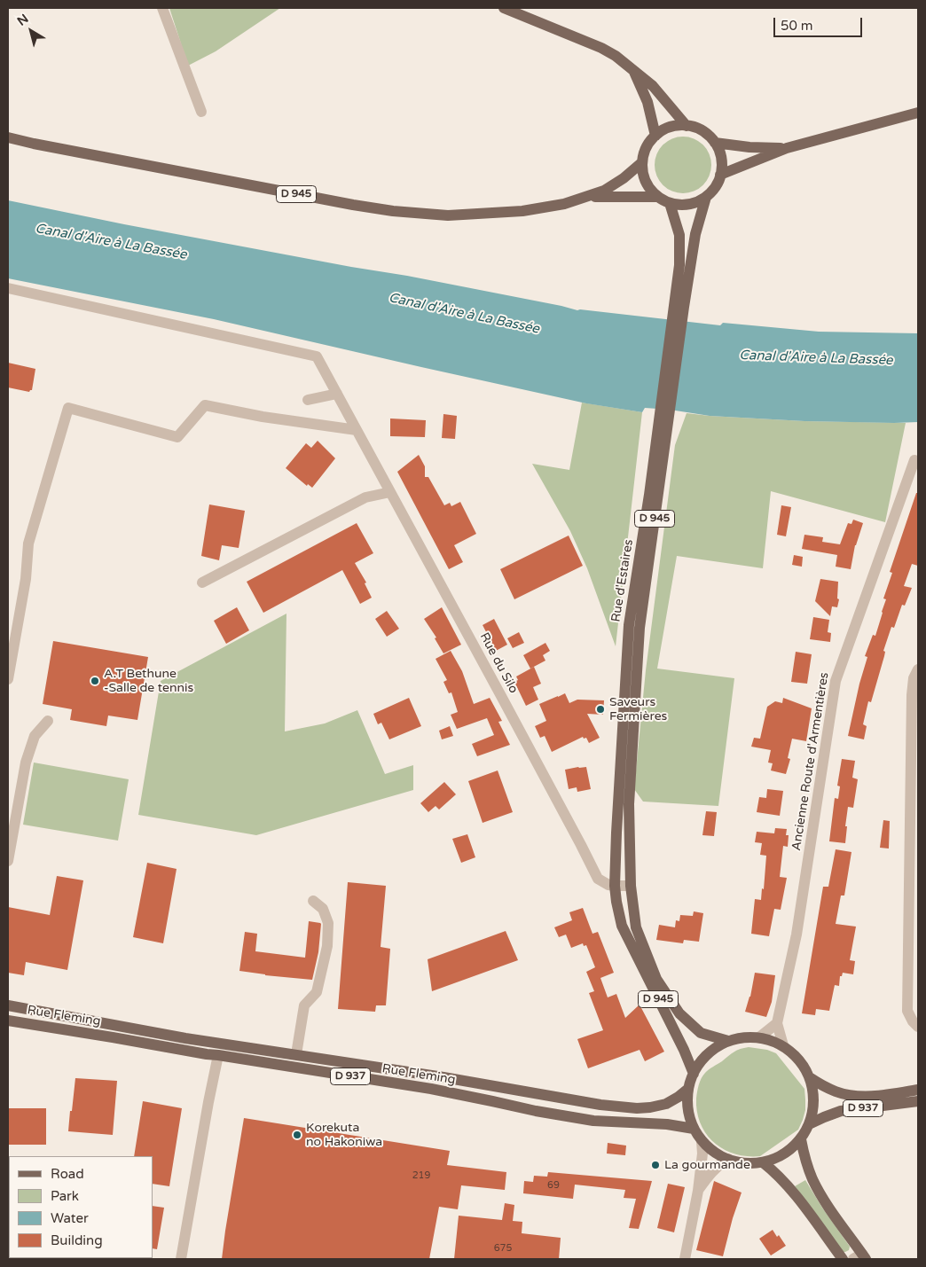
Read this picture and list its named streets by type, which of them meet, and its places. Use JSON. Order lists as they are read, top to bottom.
{
  "streets": {
    "main road": [
      "D 945",
      "Rue d'Estaires",
      "Rue Fleming",
      "D 937"
    ],
    "street": ["Rue du Silo", "Ancienne Route d'Armentières"]
  },
  "crossings": [
    ["D 945", "Rue d'Estaires"],
    ["D 945", "Rue du Silo"],
    ["D 945", "Ancienne Route d'Armentières"],
    ["D 945", "Rue Fleming"],
    ["D 945", "D 937"],
    ["Rue d'Estaires", "Rue du Silo"],
    ["Ancienne Route d'Armentières", "Rue Fleming"],
    ["Ancienne Route d'Armentières", "D 937"],
    ["Rue Fleming", "D 937"]
  ],
  "water": ["Canal d'Aire à La Bassée"],
  "places": [
    "A.T Bethune -Salle de tennis",
    "Saveurs Fermières",
    "Korekuta no Hakoniwa",
    "La gourmande"
  ],
  "house_numbers": ["219", "69", "675"],
  "legend": [
    "Road",
    "Park",
    "Water",
    "Building"
  ],
  "scale_bar": "50 m",
  "north": "top left"
}
